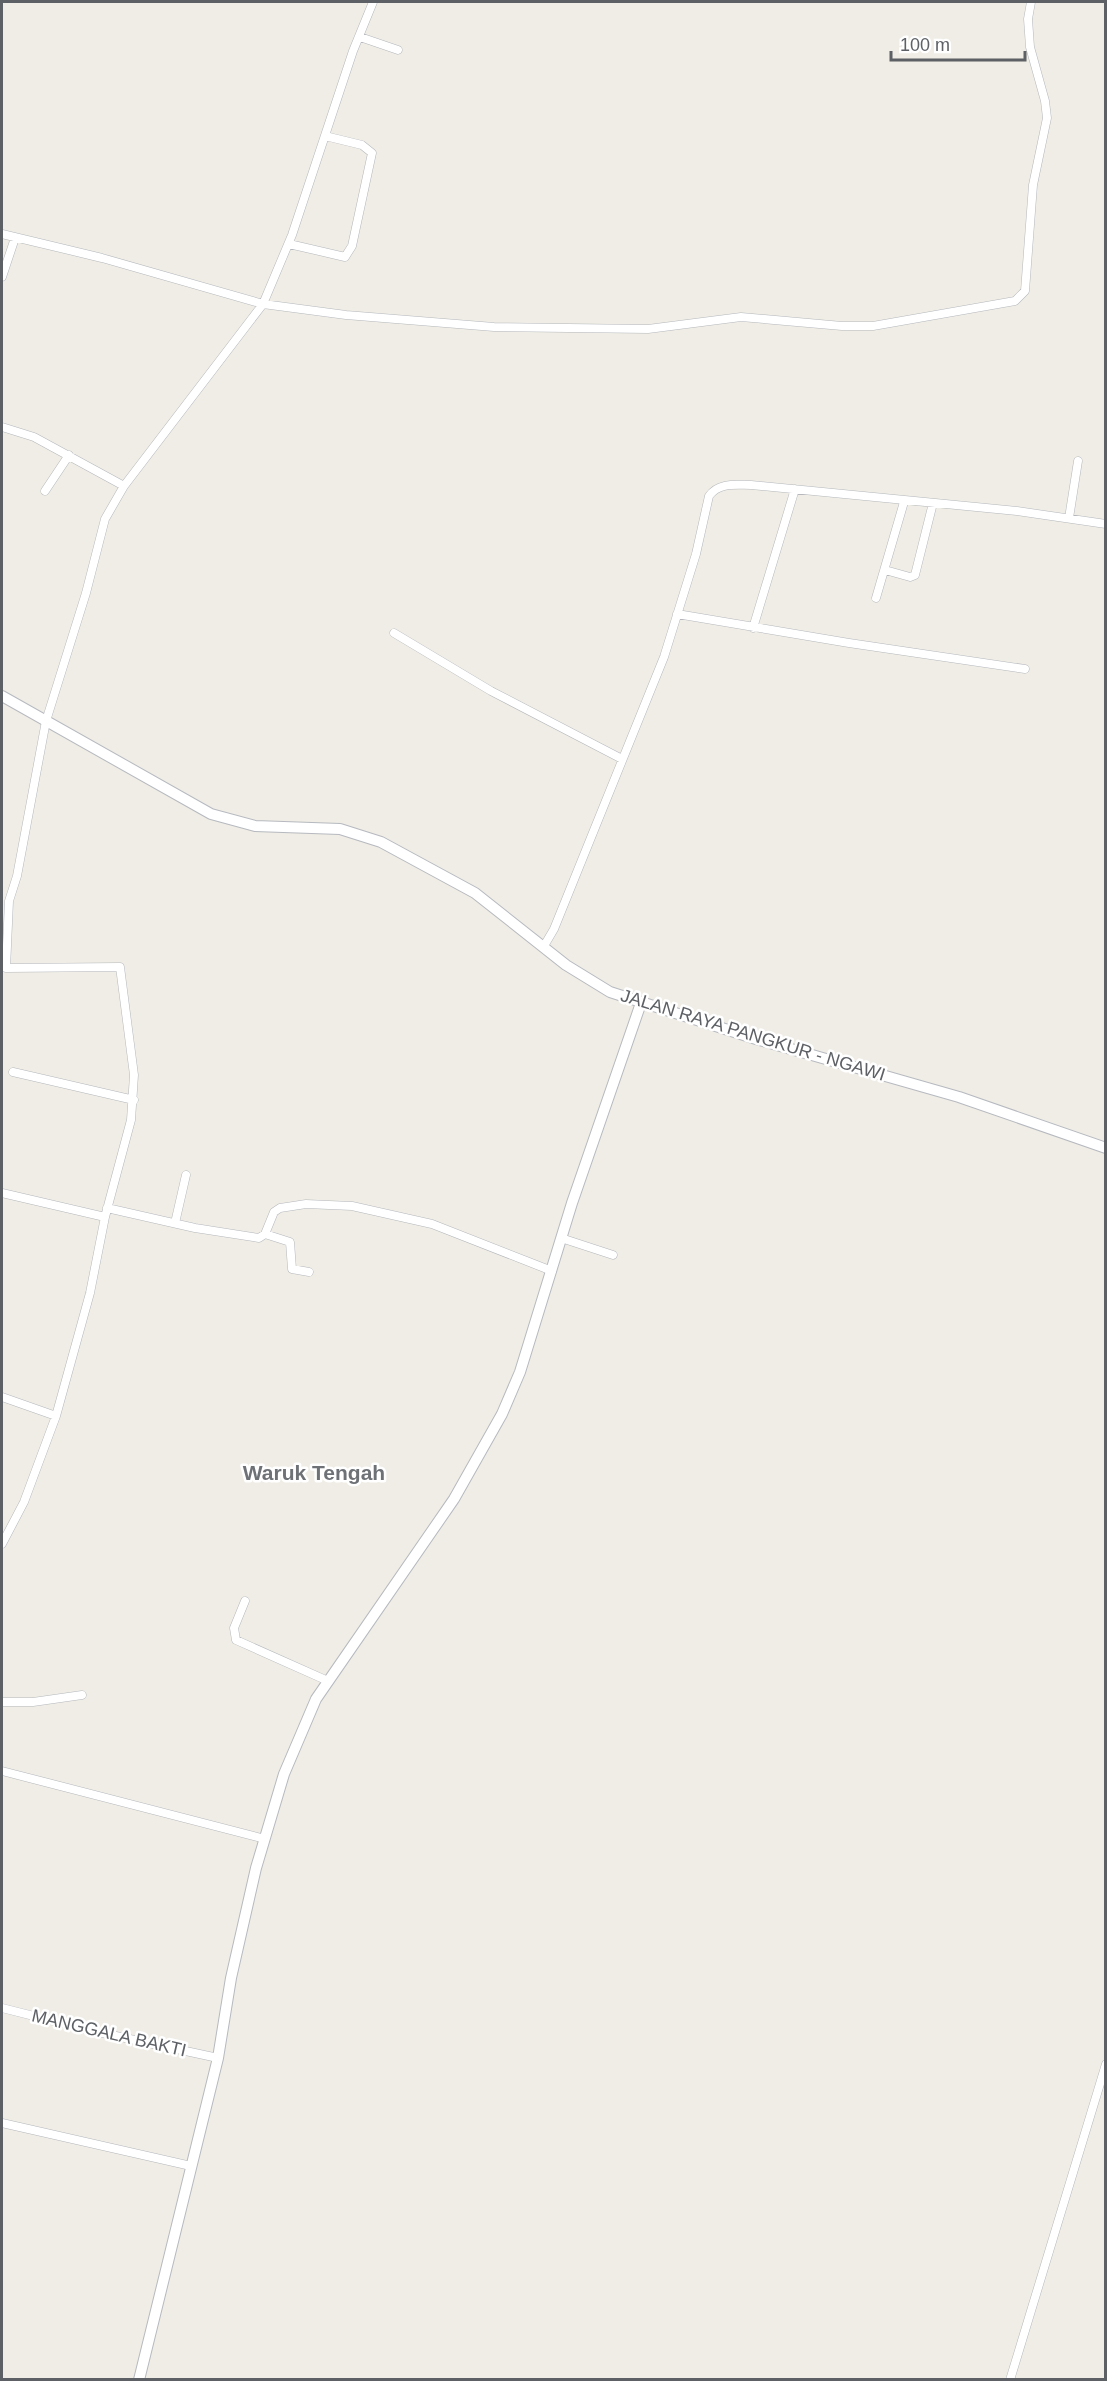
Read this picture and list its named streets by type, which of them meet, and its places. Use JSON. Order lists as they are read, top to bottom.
{
  "streets": {
    "street": ["JALAN RAYA PANGKUR - NGAWI", "MANGGALA BAKTI"]
  },
  "districts": ["Waruk Tengah"],
  "scale_bar": "100 m"
}
